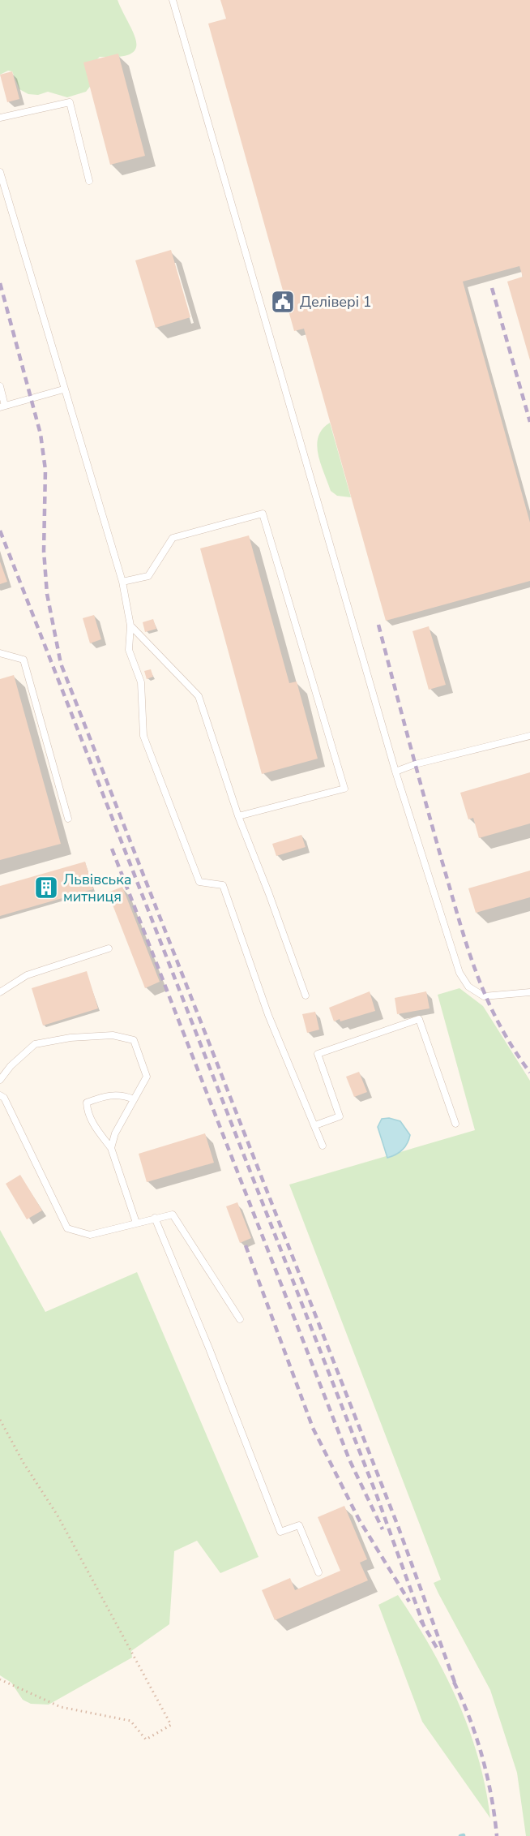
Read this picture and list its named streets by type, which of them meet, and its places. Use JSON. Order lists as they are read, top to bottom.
{
  "places": {
    "public building": ["Делівері 1"],
    "building": ["Львівська митниця"]
  }
}
